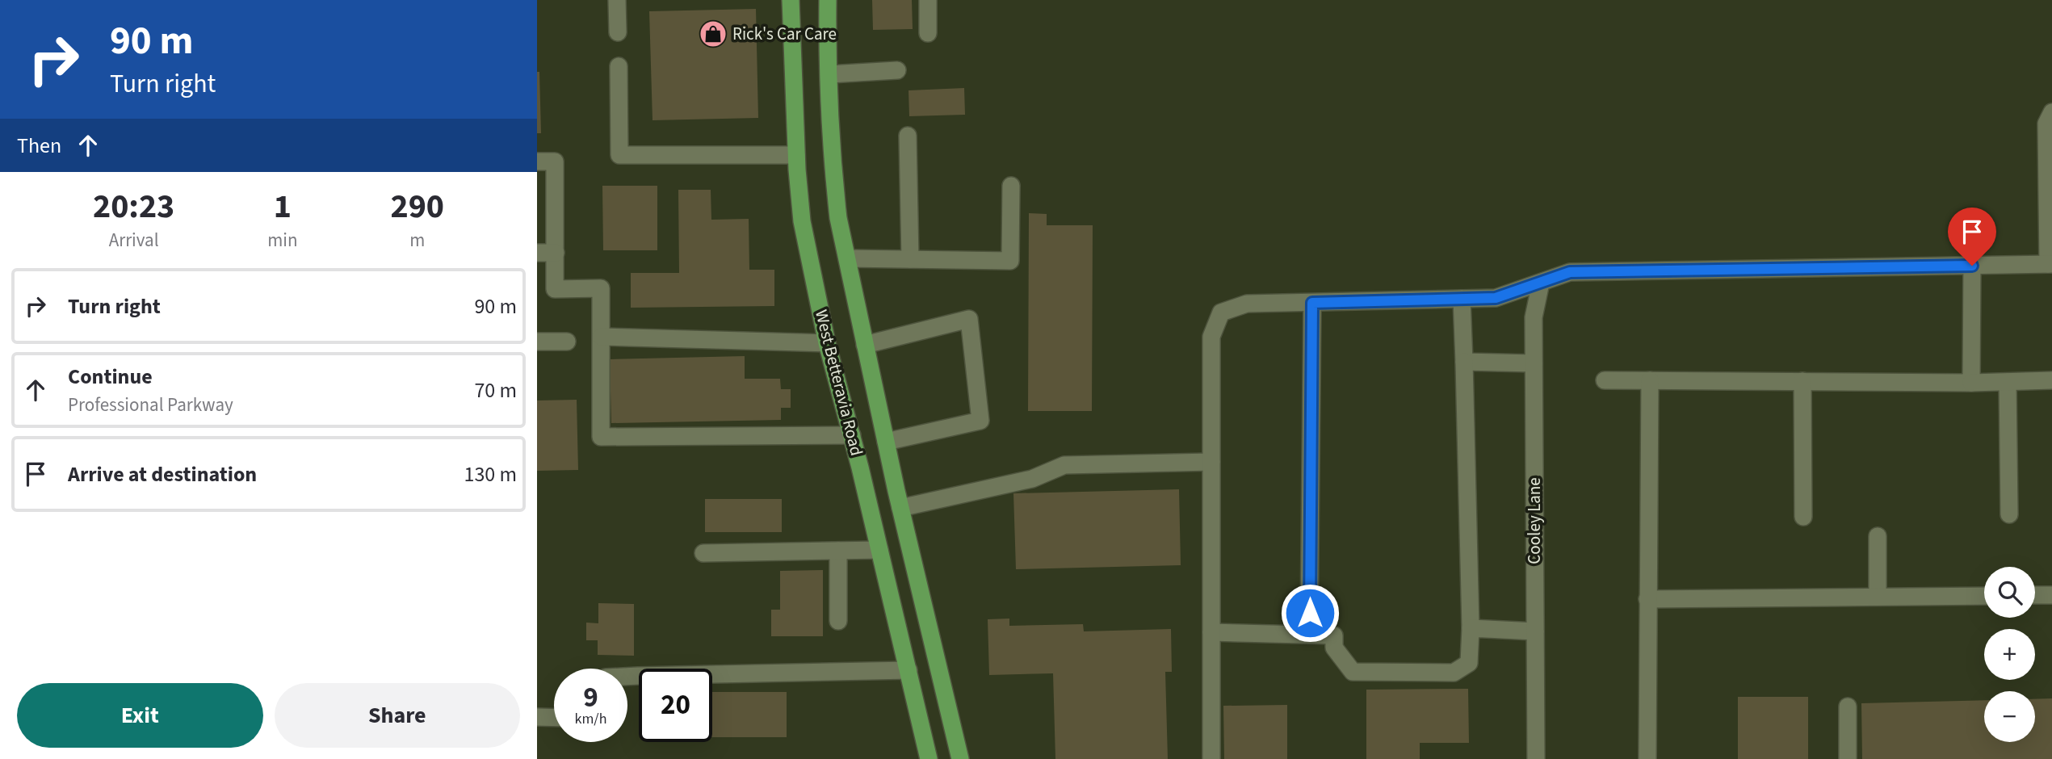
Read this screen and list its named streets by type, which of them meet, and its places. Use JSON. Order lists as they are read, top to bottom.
{
  "streets": {
    "main road": ["West Betteravia Road"],
    "street": ["Cooley Lane"]
  },
  "places": {
    "shop": ["Rick's Car Care"]
  },
  "page": {
    "turn": ["90 m", "Turn right"],
    "then": "Then",
    "eta": [
      "20:23",
      "Arrival",
      "1",
      "min",
      "290",
      "m"
    ],
    "list": [
      {
        "name": "Turn right",
        "value": "90 m"
      },
      {
        "name": "Continue",
        "note": "Professional Parkway",
        "value": "70 m"
      },
      {
        "name": "Arrive at destination",
        "value": "130 m"
      }
    ],
    "map_buttons": ["+", "−"],
    "speed": "9 km/h",
    "limit": "20",
    "buttons": ["Exit", "Share"]
  }
}
